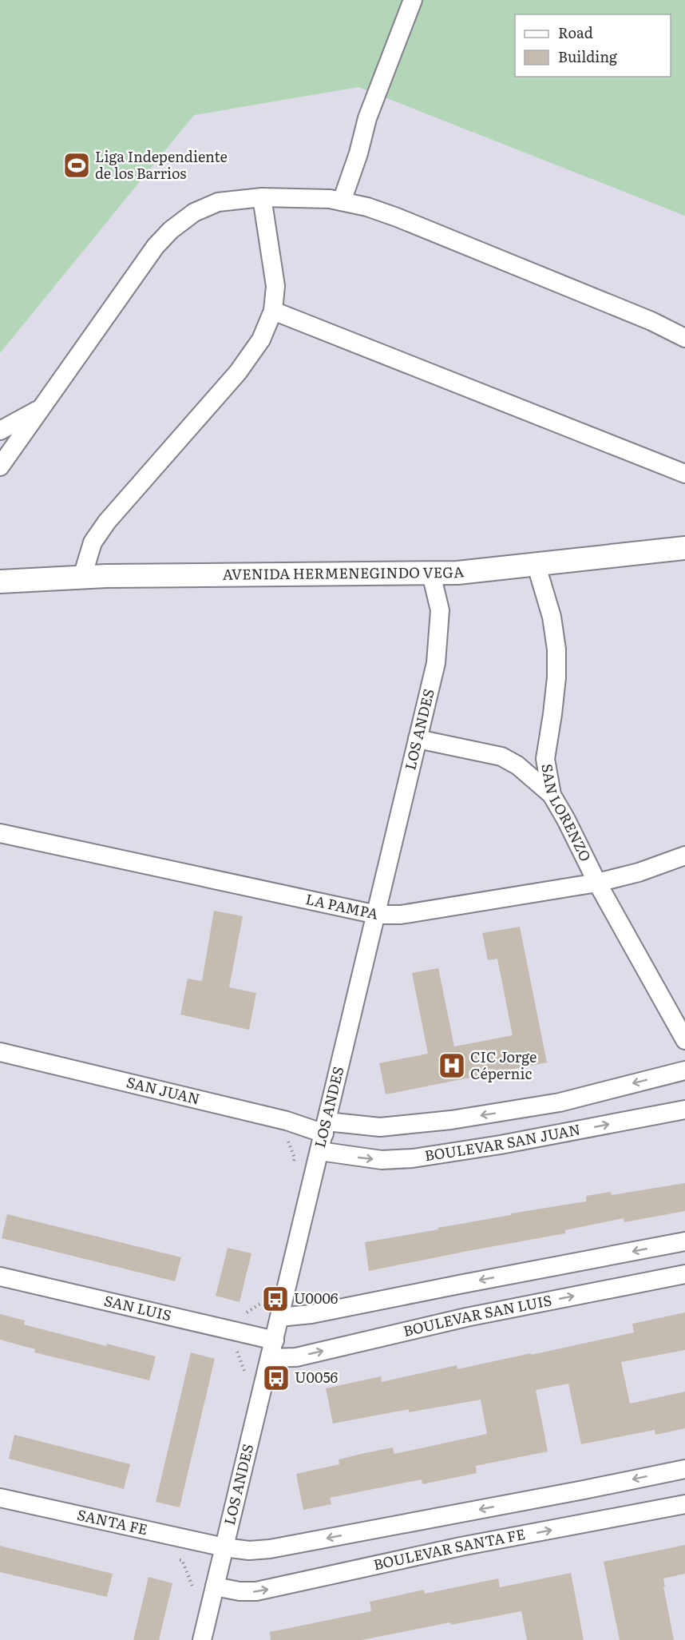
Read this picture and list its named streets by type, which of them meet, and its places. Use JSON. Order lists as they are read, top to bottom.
{
  "streets": {
    "street": [
      "AVENIDA HERMENEGINDO VEGA",
      "LOS ANDES",
      "SAN LORENZO",
      "LA PAMPA",
      "SAN JUAN",
      "BOULEVAR SAN JUAN",
      "SAN LUIS",
      "BOULEVAR SAN LUIS",
      "SANTA FE",
      "BOULEVAR SANTA FE"
    ]
  },
  "crossings": [
    ["AVENIDA HERMENEGINDO VEGA", "LOS ANDES"],
    ["AVENIDA HERMENEGINDO VEGA", "SAN LORENZO"],
    ["LOS ANDES", "LA PAMPA"],
    ["LOS ANDES", "SAN JUAN"],
    ["LOS ANDES", "BOULEVAR SAN JUAN"],
    ["LOS ANDES", "SAN LUIS"],
    ["LOS ANDES", "BOULEVAR SAN LUIS"],
    ["LOS ANDES", "SANTA FE"],
    ["LOS ANDES", "BOULEVAR SANTA FE"],
    ["SAN LORENZO", "LA PAMPA"],
    ["SAN JUAN", "BOULEVAR SAN JUAN"]
  ],
  "places": {
    "sports": ["Liga Independiente de los Barrios"],
    "hospital": ["CIC Jorge Cépernic"],
    "bus stop": ["U0006", "U0056"]
  },
  "legend": ["Road", "Building"]
}
